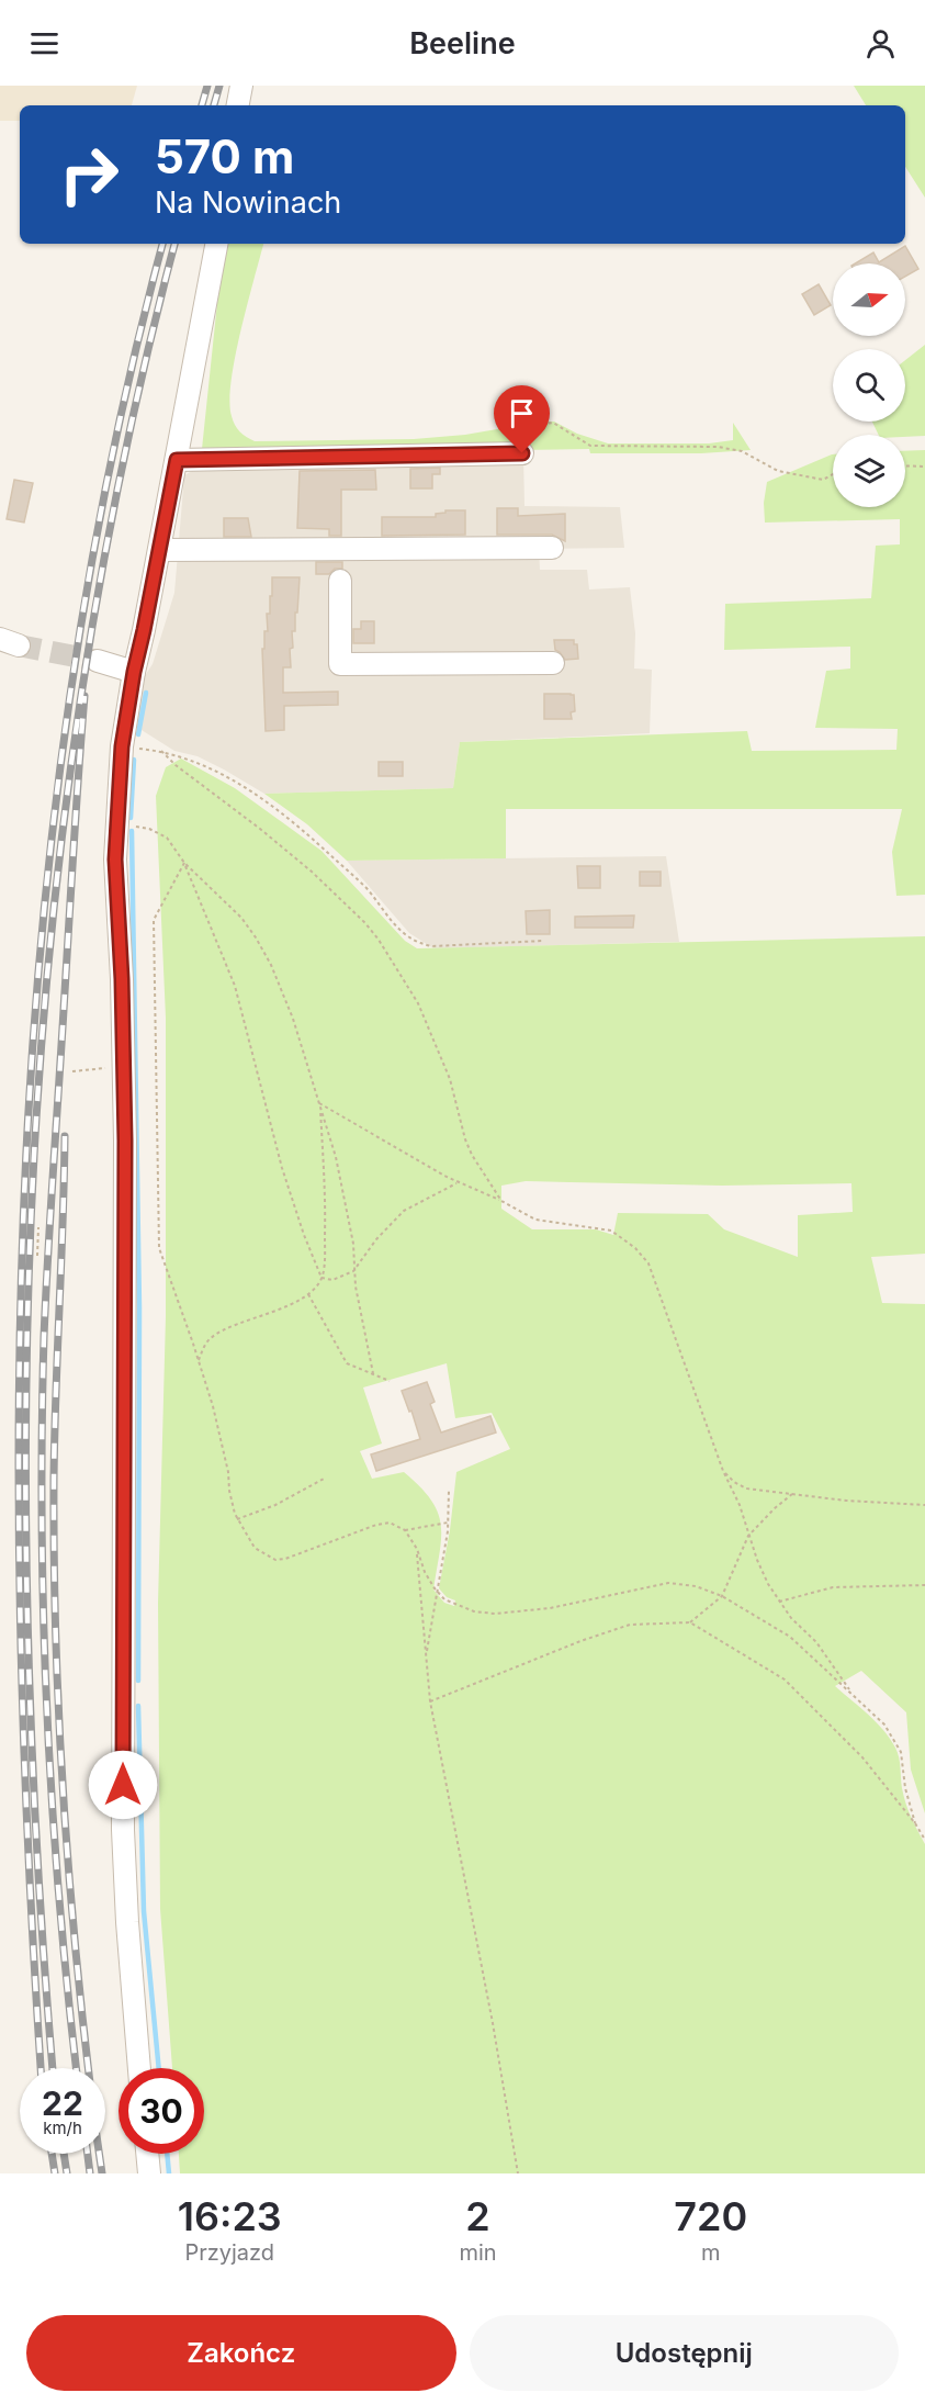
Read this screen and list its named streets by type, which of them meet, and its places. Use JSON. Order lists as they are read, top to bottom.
{
  "north": "right",
  "page": {
    "header": "Beeline",
    "turn": ["570 m", "Na Nowinach"],
    "speed": "22 km/h",
    "limit": "30",
    "eta": [
      "16:23",
      "Przyjazd",
      "2",
      "min",
      "720",
      "m"
    ],
    "buttons": ["Zakończ", "Udostępnij"]
  }
}
